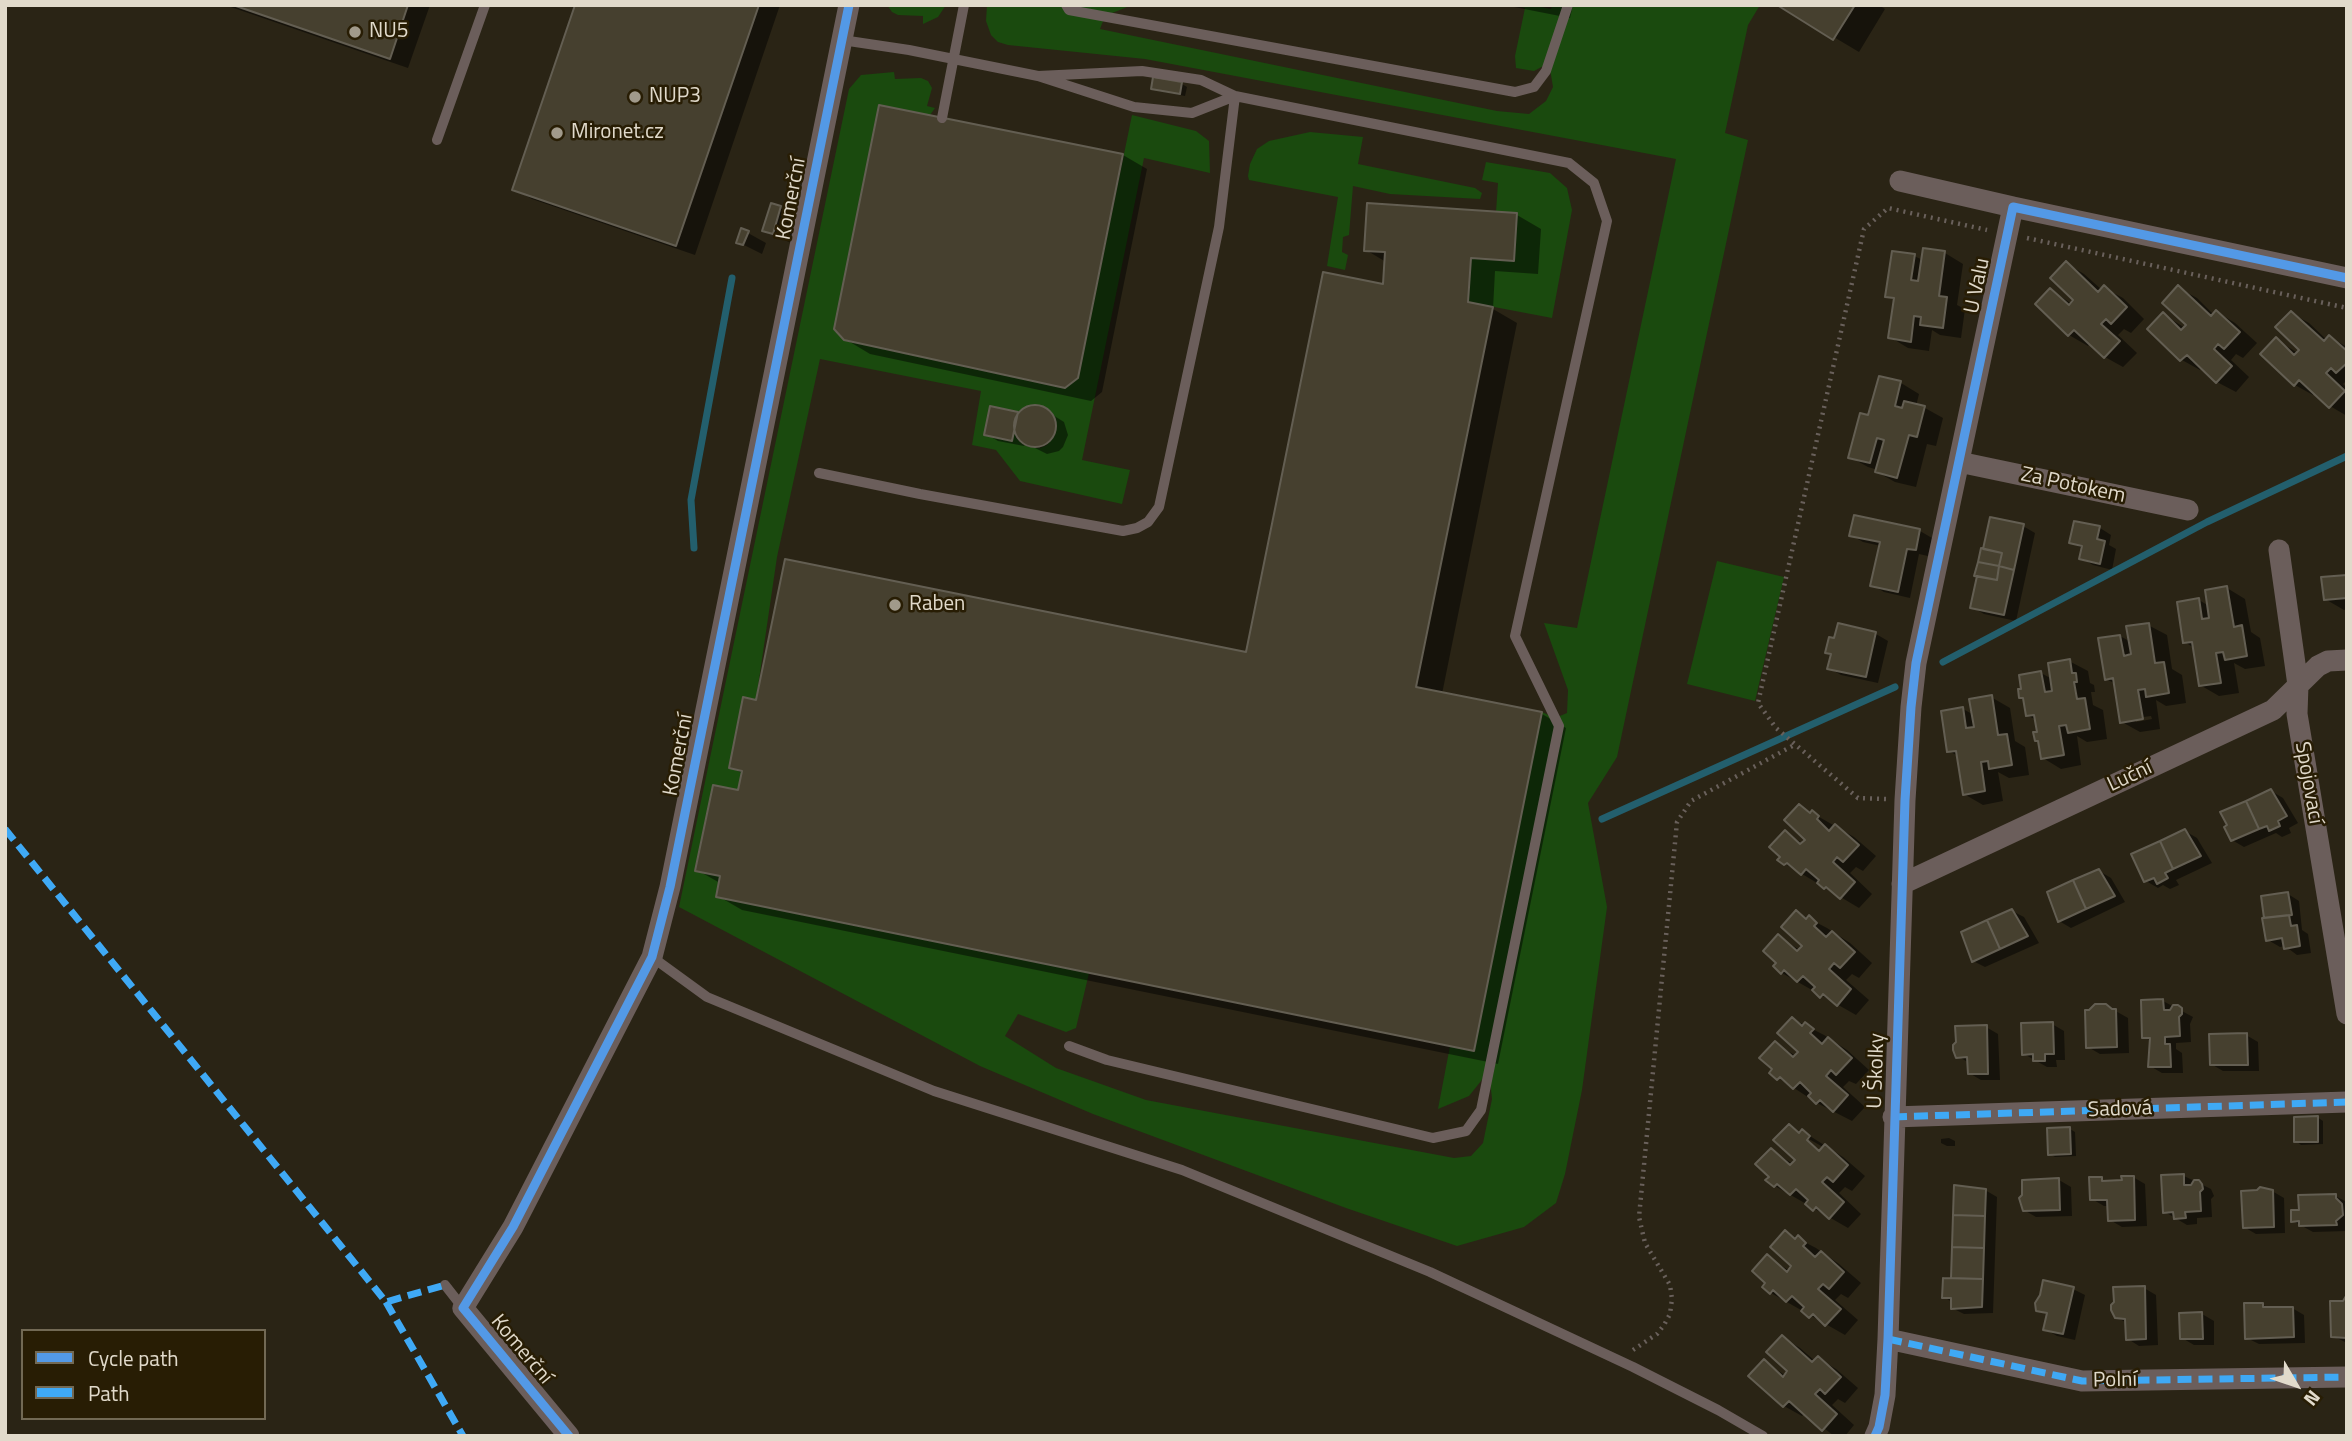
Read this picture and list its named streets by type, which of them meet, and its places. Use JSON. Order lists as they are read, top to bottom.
{
  "streets": {
    "street": [
      "Komerční",
      "U Valu",
      "Za Potokem",
      "Luční",
      "Spojovací",
      "U Školky",
      "Sadová",
      "Polní"
    ]
  },
  "crossings": [
    ["U Valu", "Za Potokem"],
    ["U Valu", "U Školky"],
    ["Luční", "Spojovací"],
    ["Luční", "U Školky"],
    ["U Školky", "Sadová"],
    ["U Školky", "Polní"]
  ],
  "places": [
    "NU5",
    "NUP3",
    "Mironet.cz",
    "Raben"
  ],
  "legend": ["Cycle path", "Path"],
  "north": "bottom right"
}
